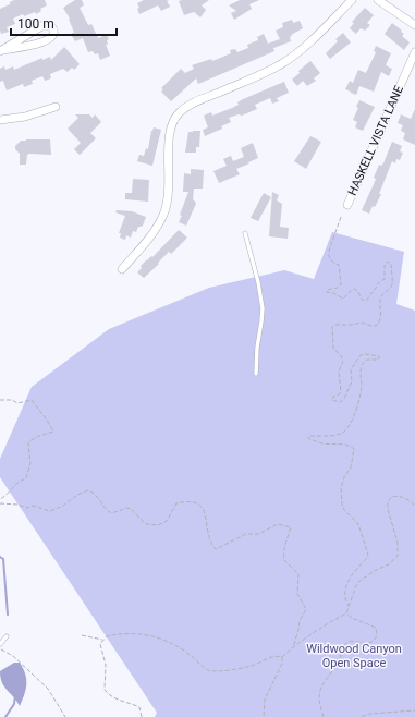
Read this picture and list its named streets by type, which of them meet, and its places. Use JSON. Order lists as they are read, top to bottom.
{
  "streets": {
    "street": ["HASKELL VISTA LANE"]
  },
  "parks": ["Wildwood Canyon Open Space"],
  "scale_bar": "100 m"
}
